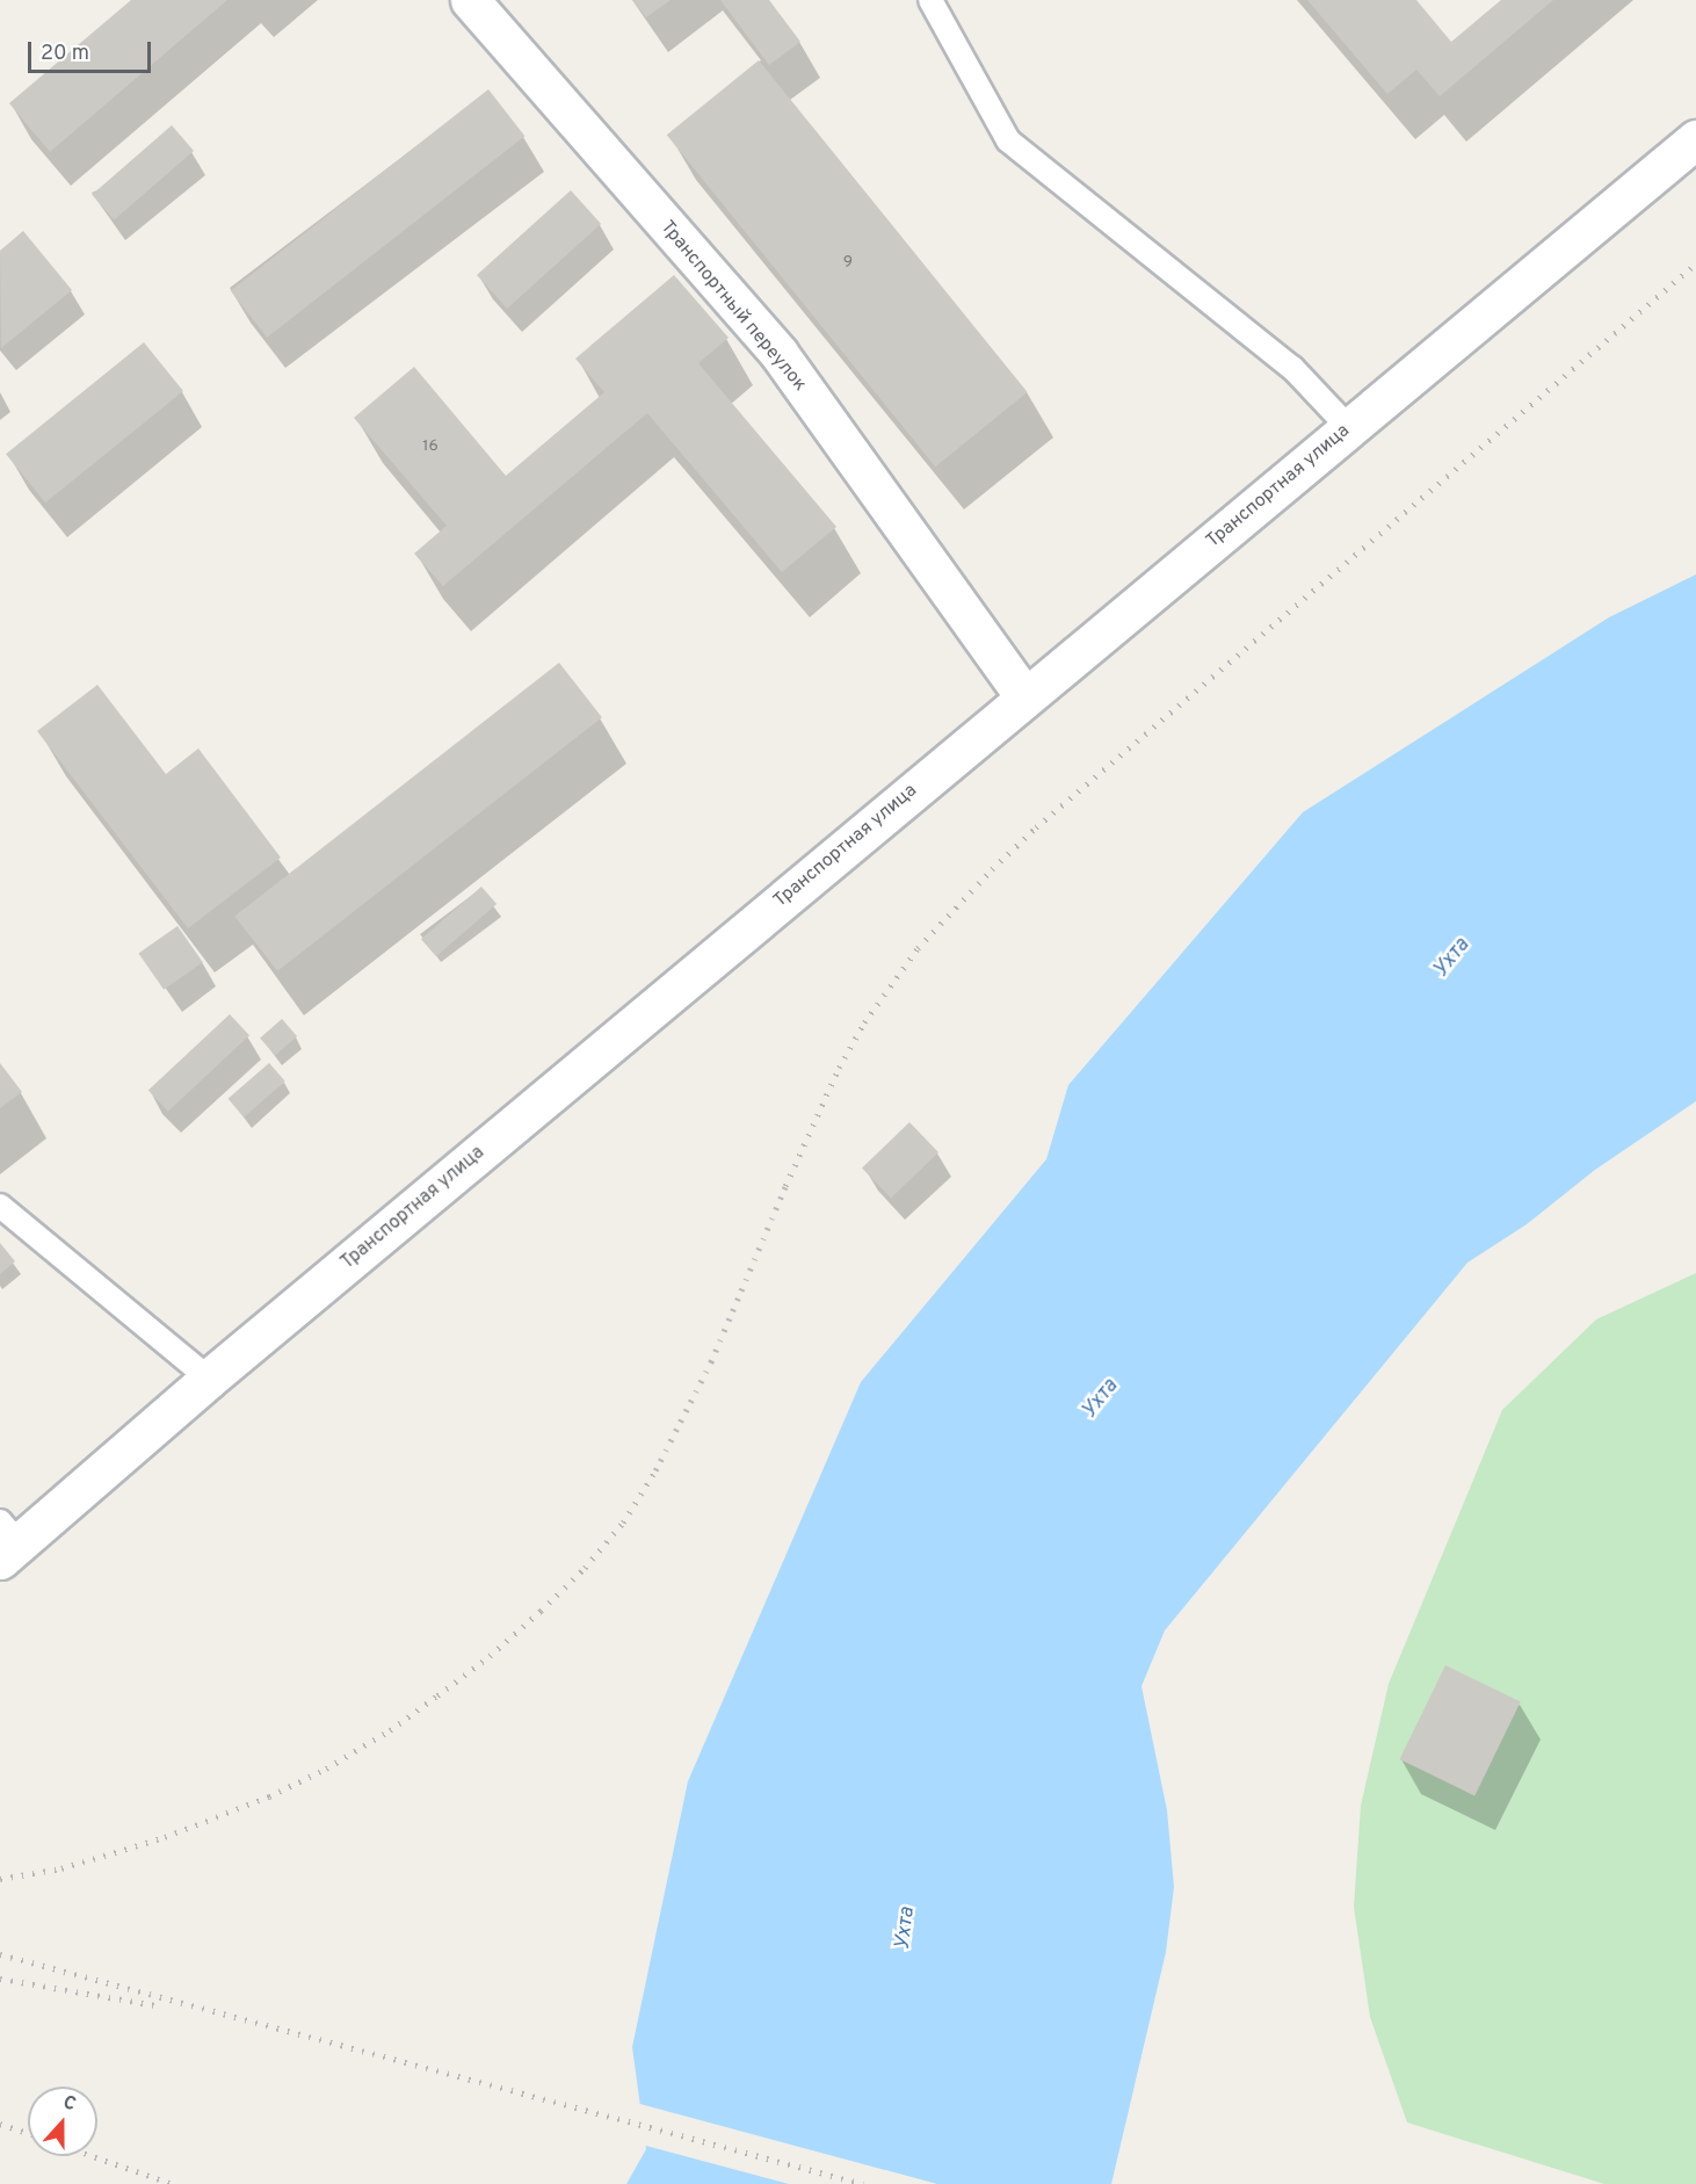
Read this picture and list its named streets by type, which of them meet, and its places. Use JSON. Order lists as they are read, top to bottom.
{
  "streets": {
    "street": ["Транспортный переулок", "Транспортная улица"]
  },
  "crossings": [
    ["Транспортный переулок", "Транспортная улица"]
  ],
  "water": ["Ухта"],
  "house_numbers": ["9", "16"],
  "scale_bar": "20 m",
  "north": "top"
}
